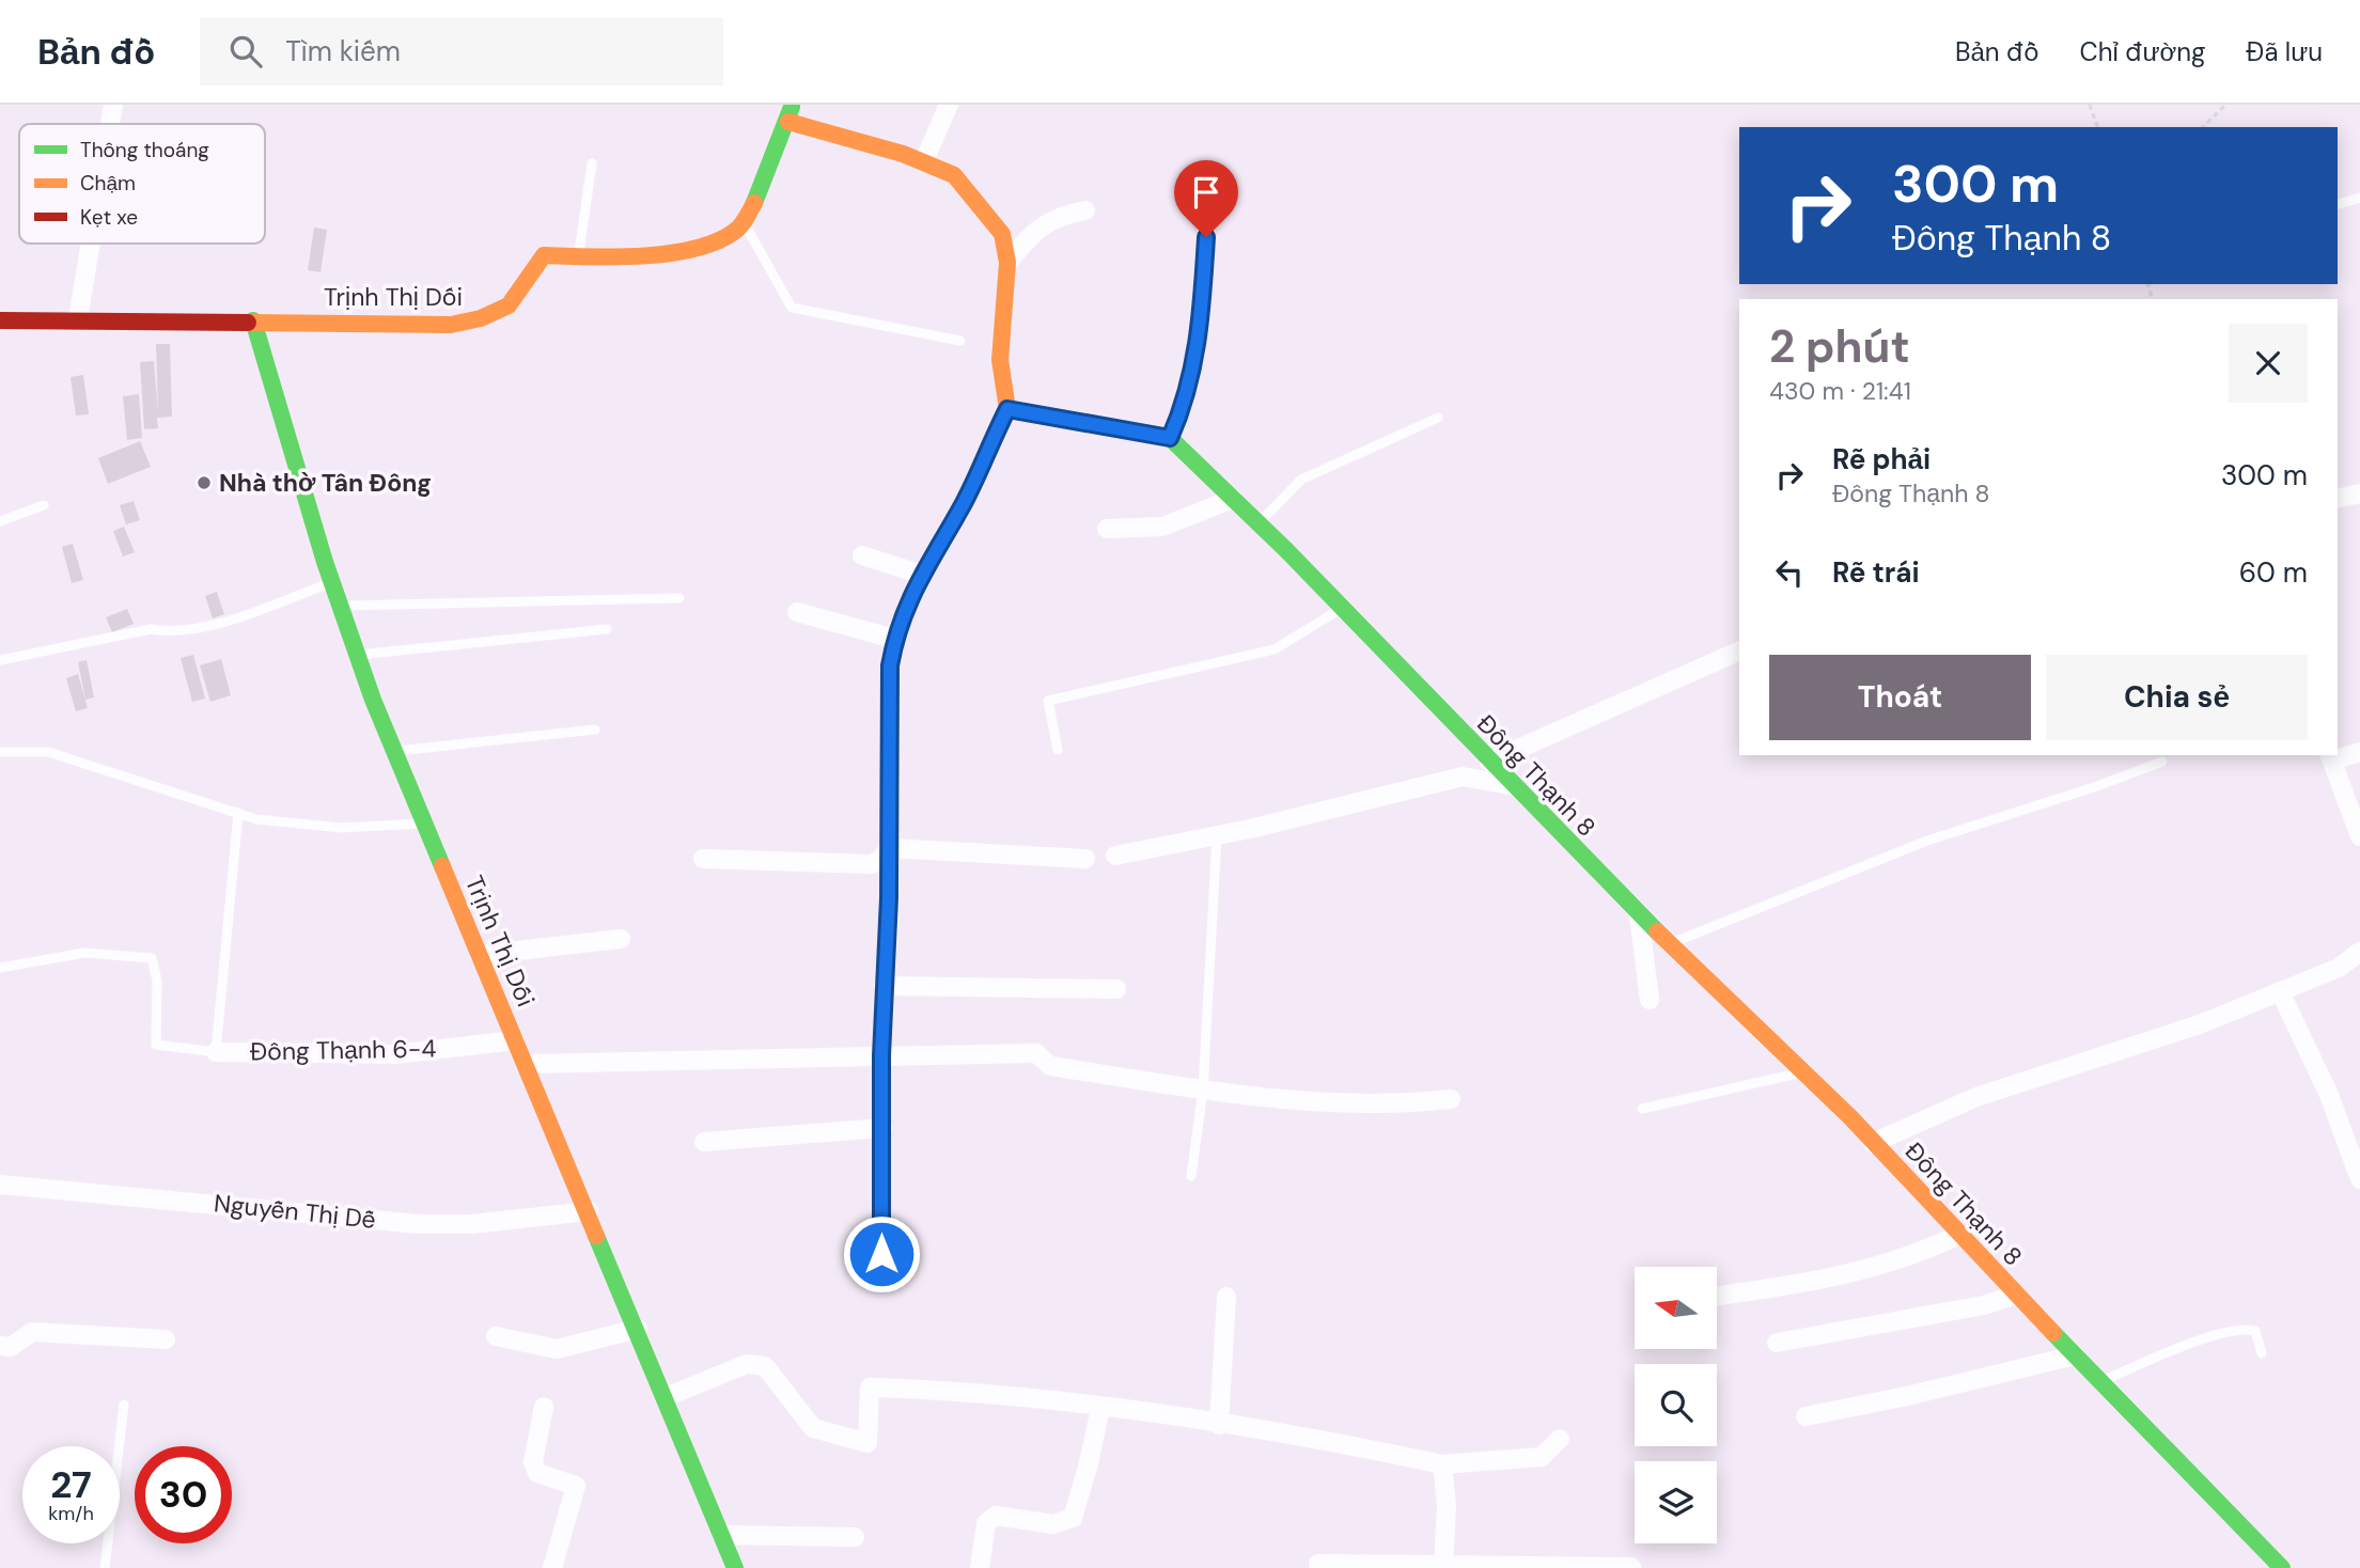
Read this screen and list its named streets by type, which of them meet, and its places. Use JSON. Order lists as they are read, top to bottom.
{
  "streets": {
    "street": [
      "Trịnh Thị Dối",
      "Đông Thạnh 8",
      "Đông Thạnh 6-4",
      "Nguyễn Thị Dễ"
    ]
  },
  "crossings": [
    ["Trịnh Thị Dối", "Đông Thạnh 6-4"],
    ["Trịnh Thị Dối", "Nguyễn Thị Dễ"]
  ],
  "places": ["Nhà thờ Tân Đông"],
  "legend": ["Thông thoáng", "Chậm", "Kẹt xe"],
  "north": "left",
  "page": {
    "header": "Bản đồ",
    "search": "Tìm kiếm",
    "nav": ["Bản đồ", "Chỉ đường", "Đã lưu"],
    "turn": ["300 m", "Đông Thạnh 8"],
    "heading": ["2 phút", "430 m · 21:41"],
    "list": [
      {
        "name": "Rẽ phải",
        "note": "Đông Thạnh 8",
        "value": "300 m"
      },
      {
        "name": "Rẽ trái",
        "value": "60 m"
      }
    ],
    "buttons": ["Thoát", "Chia sẻ"],
    "speed": "27 km/h",
    "limit": "30"
  }
}
